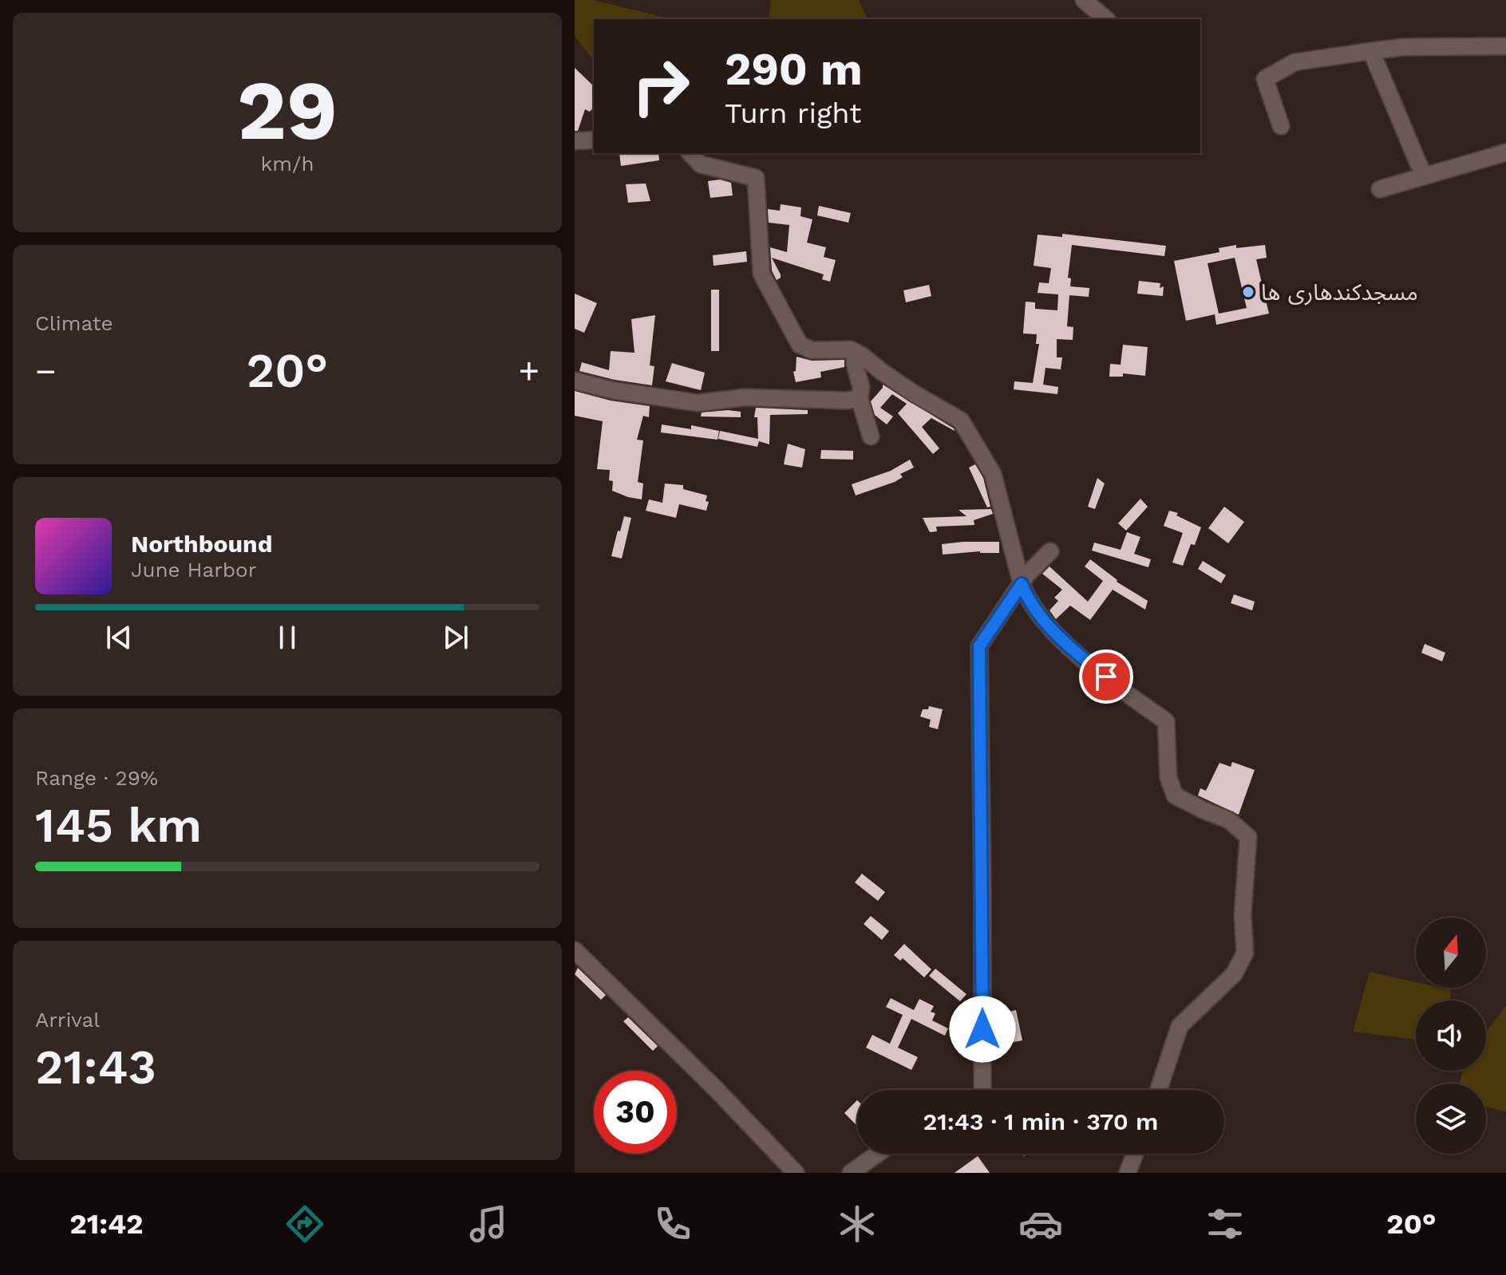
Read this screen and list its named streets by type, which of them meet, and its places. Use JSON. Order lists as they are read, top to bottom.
{
  "places": ["مسجدکندهاری ها"],
  "north": "top",
  "page": {
    "tile": [
      ["29", "km/h"],
      "Climate",
      ["Range · 29%", "145 km"],
      ["Arrival", "21:43"]
    ],
    "turn": ["290 m", "Turn right"],
    "heat": ["−", "20°", "+"],
    "song": ["Northbound", "June Harbor"],
    "limit": "30",
    "trip": "21:43 · 1 min · 370 m",
    "tabs": ["21:42", "20°"]
  }
}
